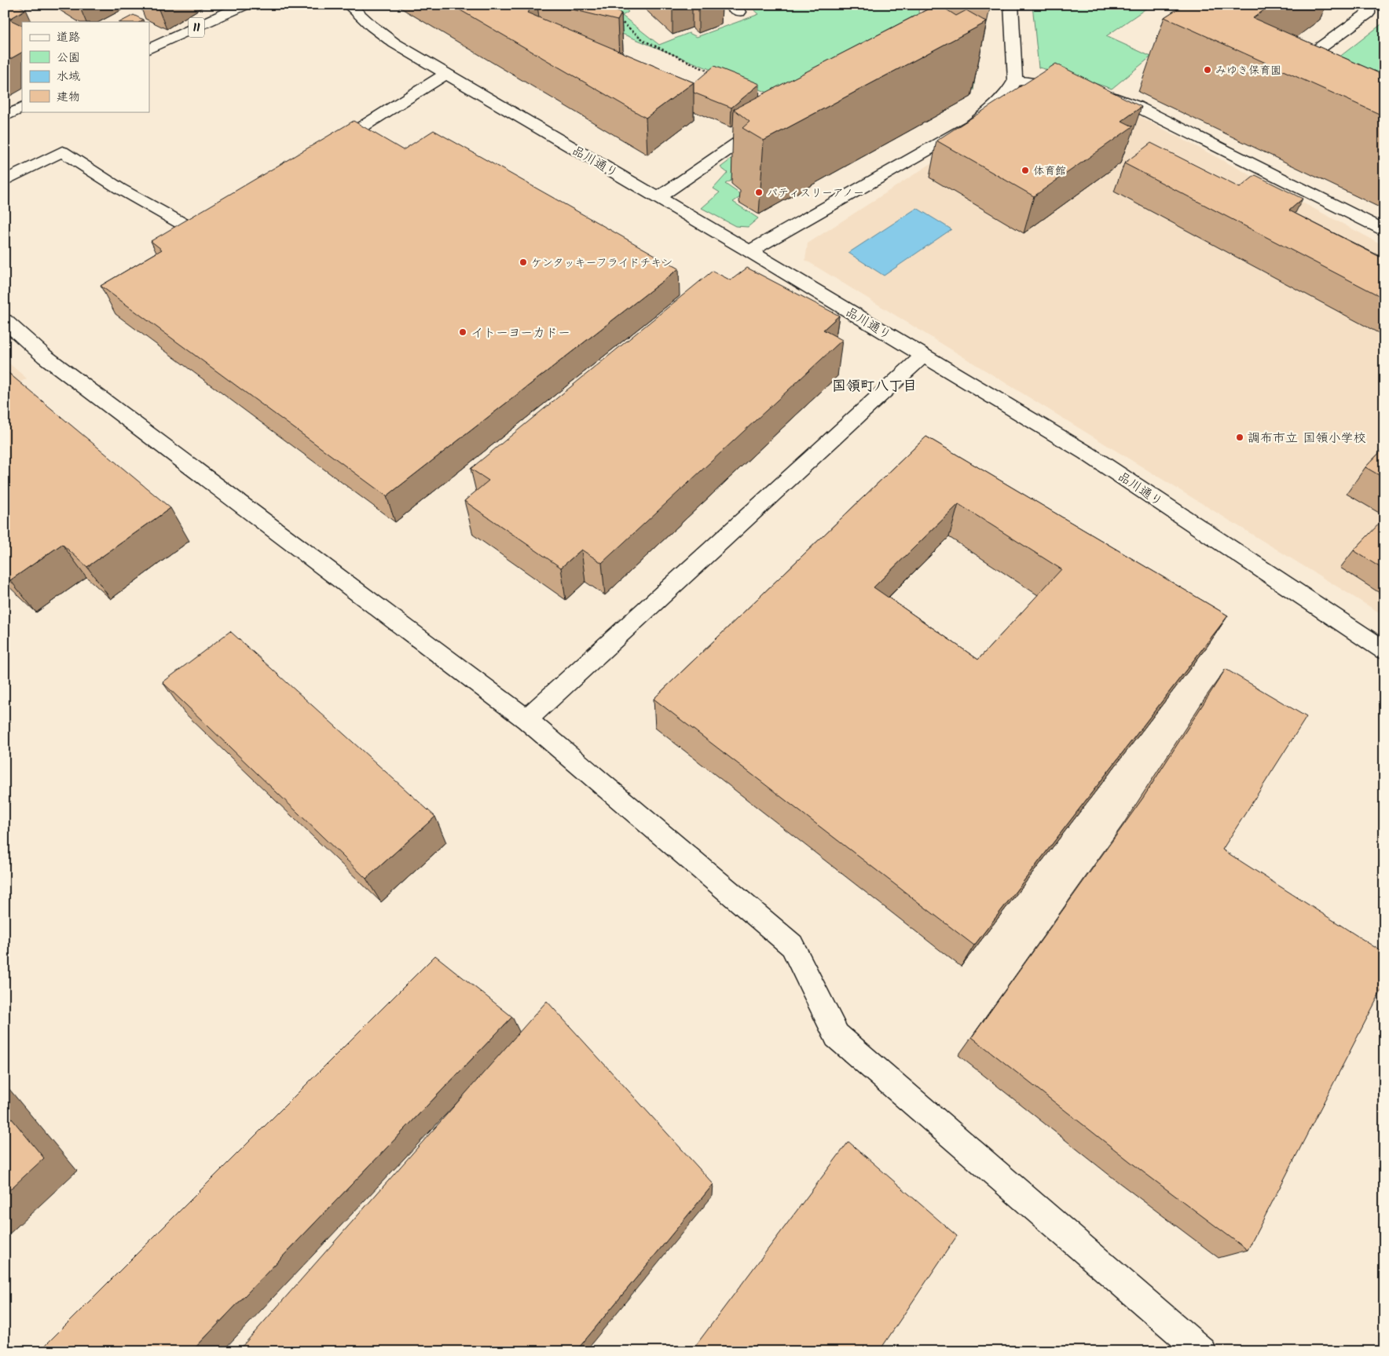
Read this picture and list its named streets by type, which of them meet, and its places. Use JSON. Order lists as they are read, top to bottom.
{
  "streets": {
    "street": ["11", "品川通り"]
  },
  "districts": ["国領町八丁目"],
  "places": [
    "みゆき保育園",
    "体育館",
    "パティスリーアノー",
    "ケンタッキーフライドチキン",
    "イトーヨーカドー",
    "調布市立 国領小学校"
  ],
  "legend": [
    "道路",
    "公園",
    "水域",
    "建物"
  ]
}
